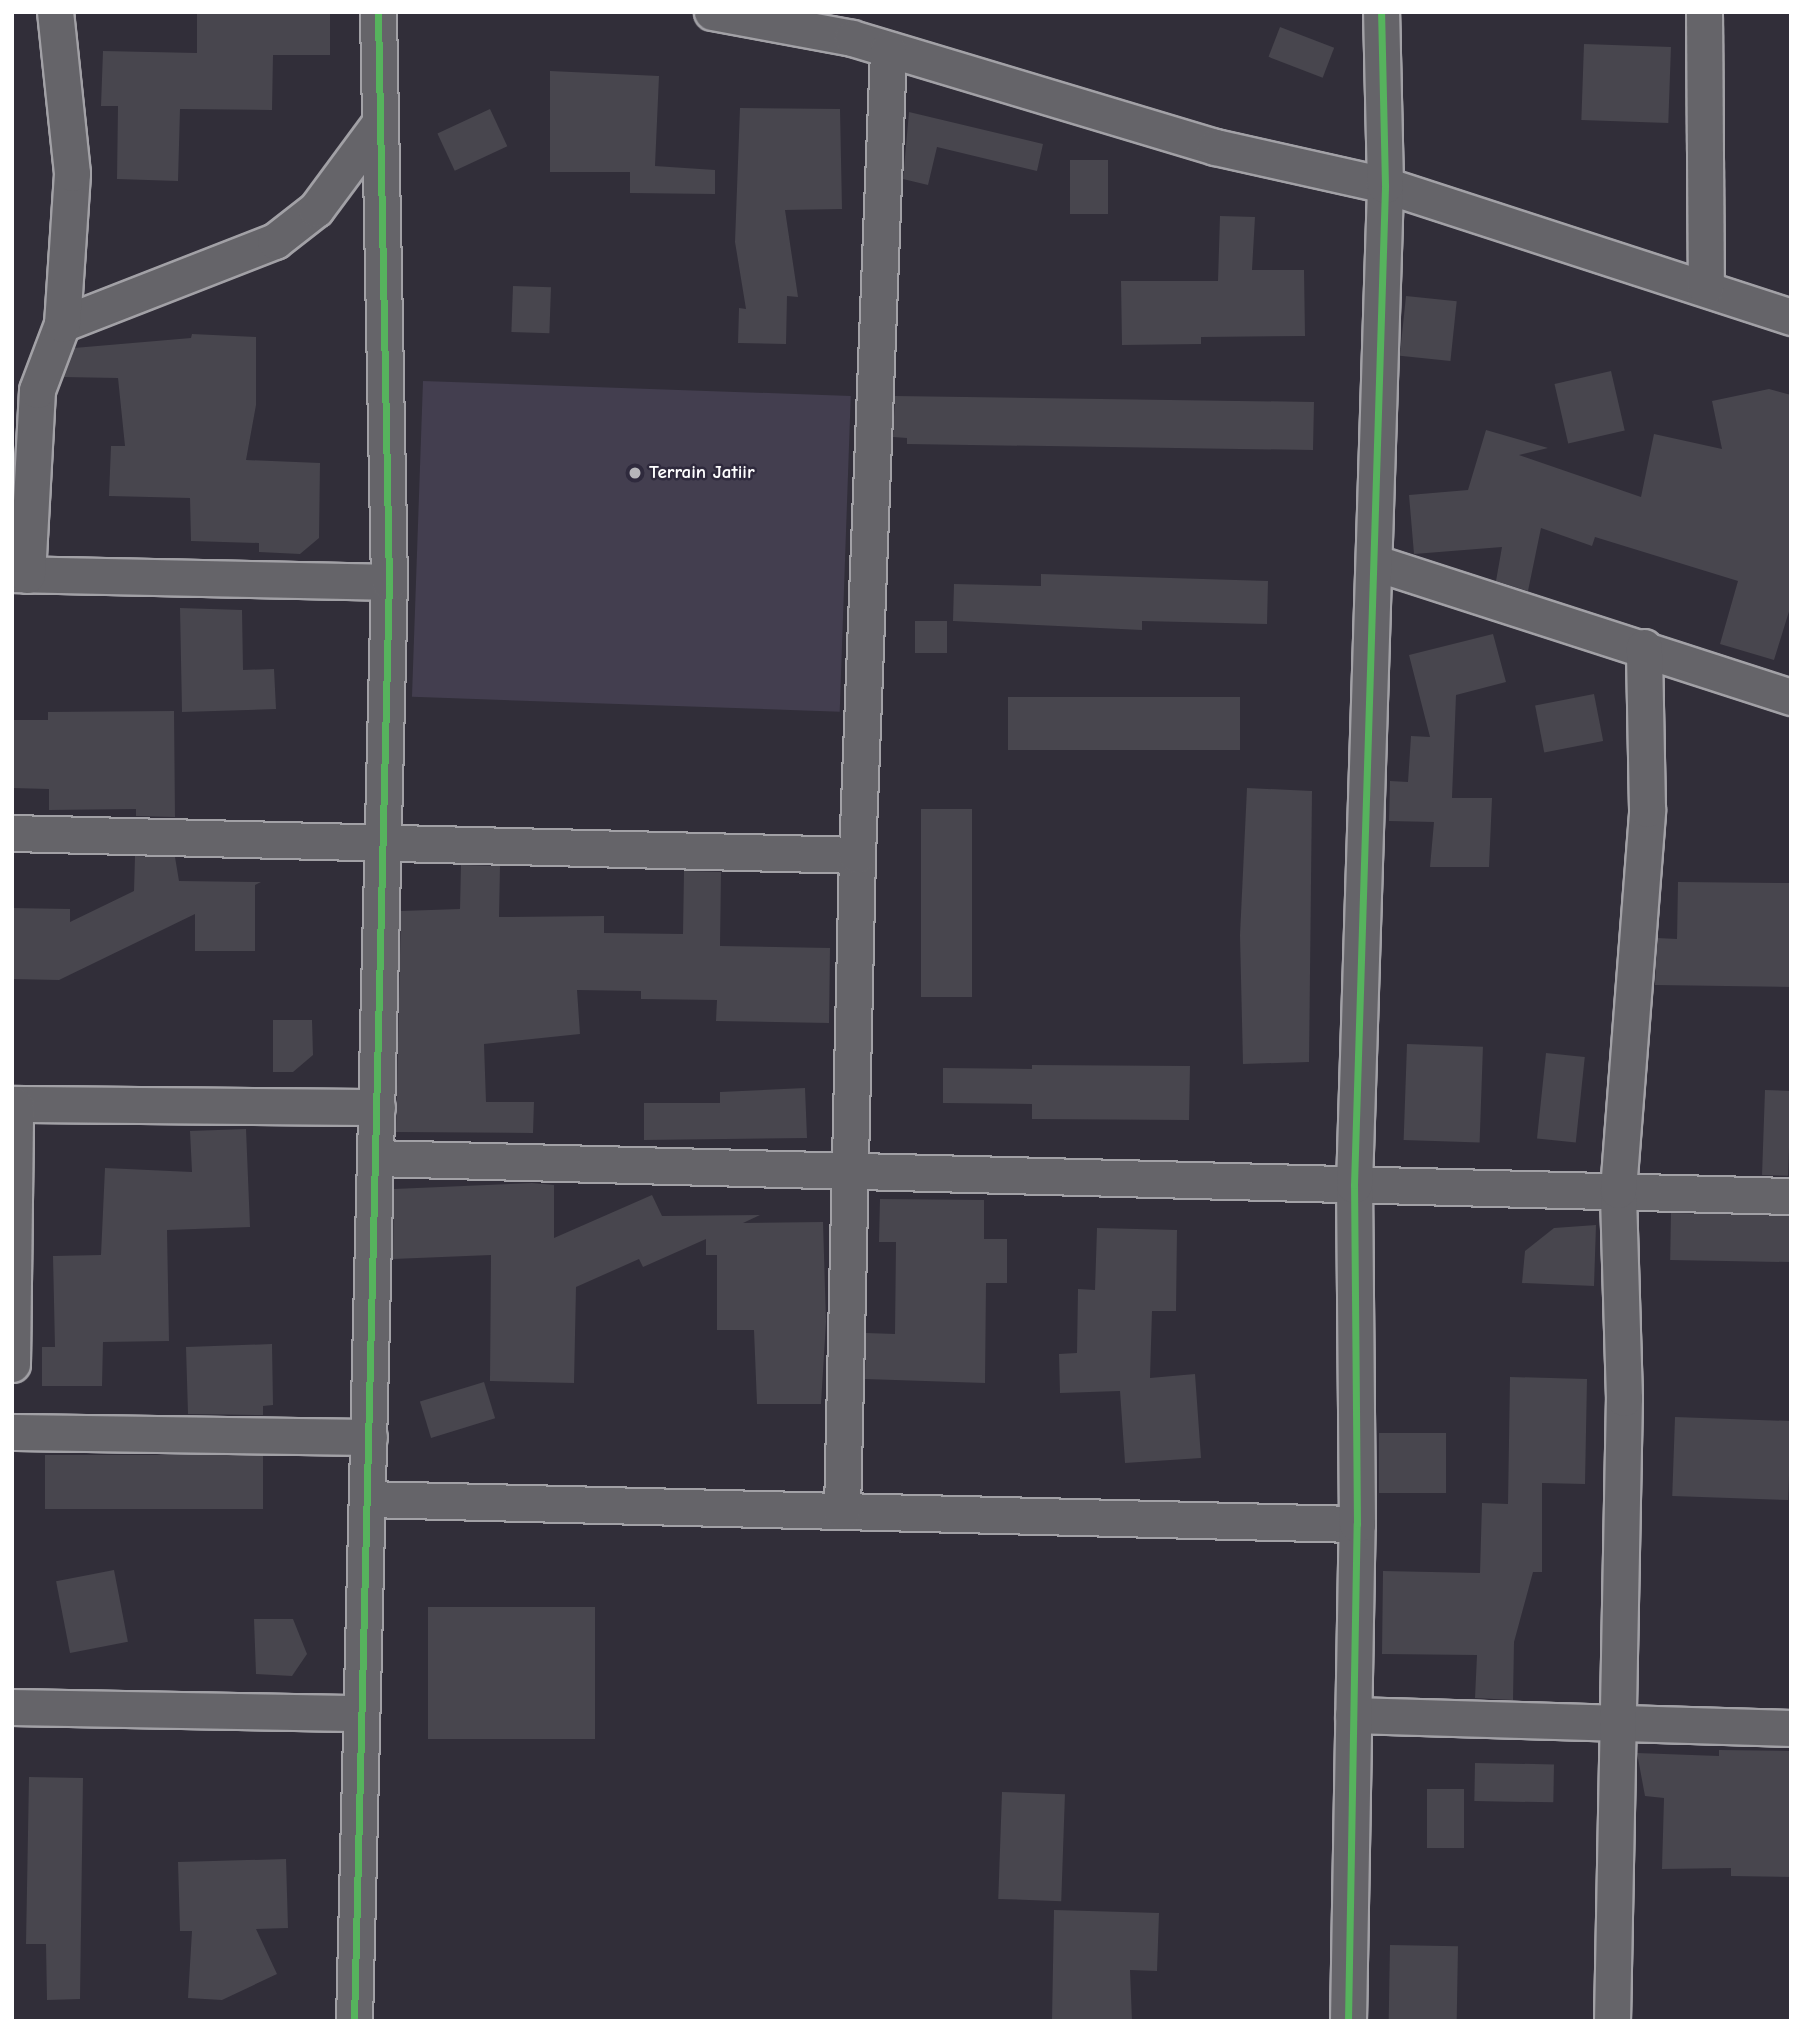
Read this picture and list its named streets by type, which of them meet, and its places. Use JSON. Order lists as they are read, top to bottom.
{
  "places": ["Terrain Jatiir"]
}
